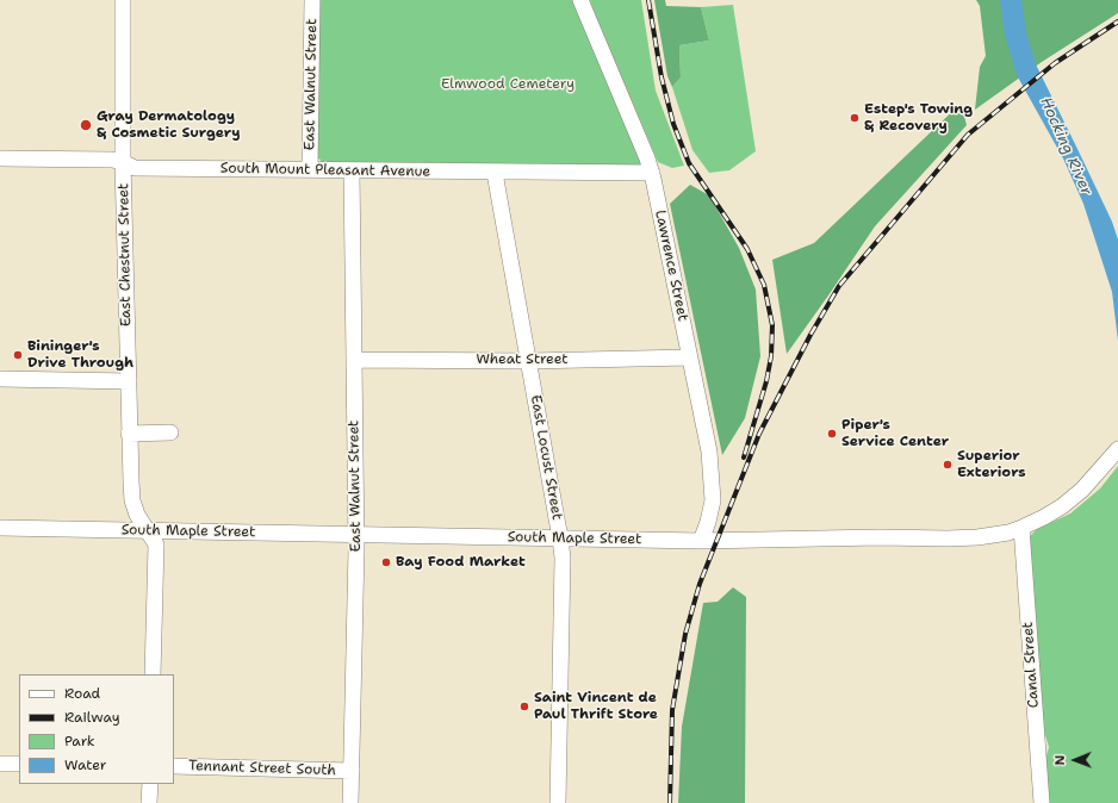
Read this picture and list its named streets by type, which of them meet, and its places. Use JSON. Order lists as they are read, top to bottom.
{
  "streets": {
    "street": [
      "East Walnut Street",
      "South Mount Pleasant Avenue",
      "East Chestnut Street",
      "Lawrence Street",
      "Wheat Street",
      "East Locust Street",
      "South Maple Street",
      "Canal Street",
      "Tennant Street South"
    ]
  },
  "crossings": [
    ["East Walnut Street", "South Mount Pleasant Avenue"],
    ["East Walnut Street", "Wheat Street"],
    ["East Walnut Street", "South Maple Street"],
    ["East Walnut Street", "Tennant Street South"],
    ["South Mount Pleasant Avenue", "East Chestnut Street"],
    ["South Mount Pleasant Avenue", "Lawrence Street"],
    ["South Mount Pleasant Avenue", "East Locust Street"],
    ["East Chestnut Street", "South Maple Street"],
    ["Lawrence Street", "Wheat Street"],
    ["Lawrence Street", "South Maple Street"],
    ["Wheat Street", "East Locust Street"],
    ["East Locust Street", "South Maple Street"],
    ["South Maple Street", "Canal Street"]
  ],
  "water": ["Hocking River"],
  "parks": ["Elmwood Cemetery"],
  "places": [
    "Estep's Towing & Recovery",
    "Gray Dermatology & Cosmetic Surgery",
    "Bininger's Drive Through",
    "Piper's Service Center",
    "Superior Exteriors",
    "Bay Food Market",
    "Saint Vincent de Paul Thrift Store"
  ],
  "legend": [
    "Road",
    "Railway",
    "Park",
    "Water"
  ],
  "north": "left"
}
